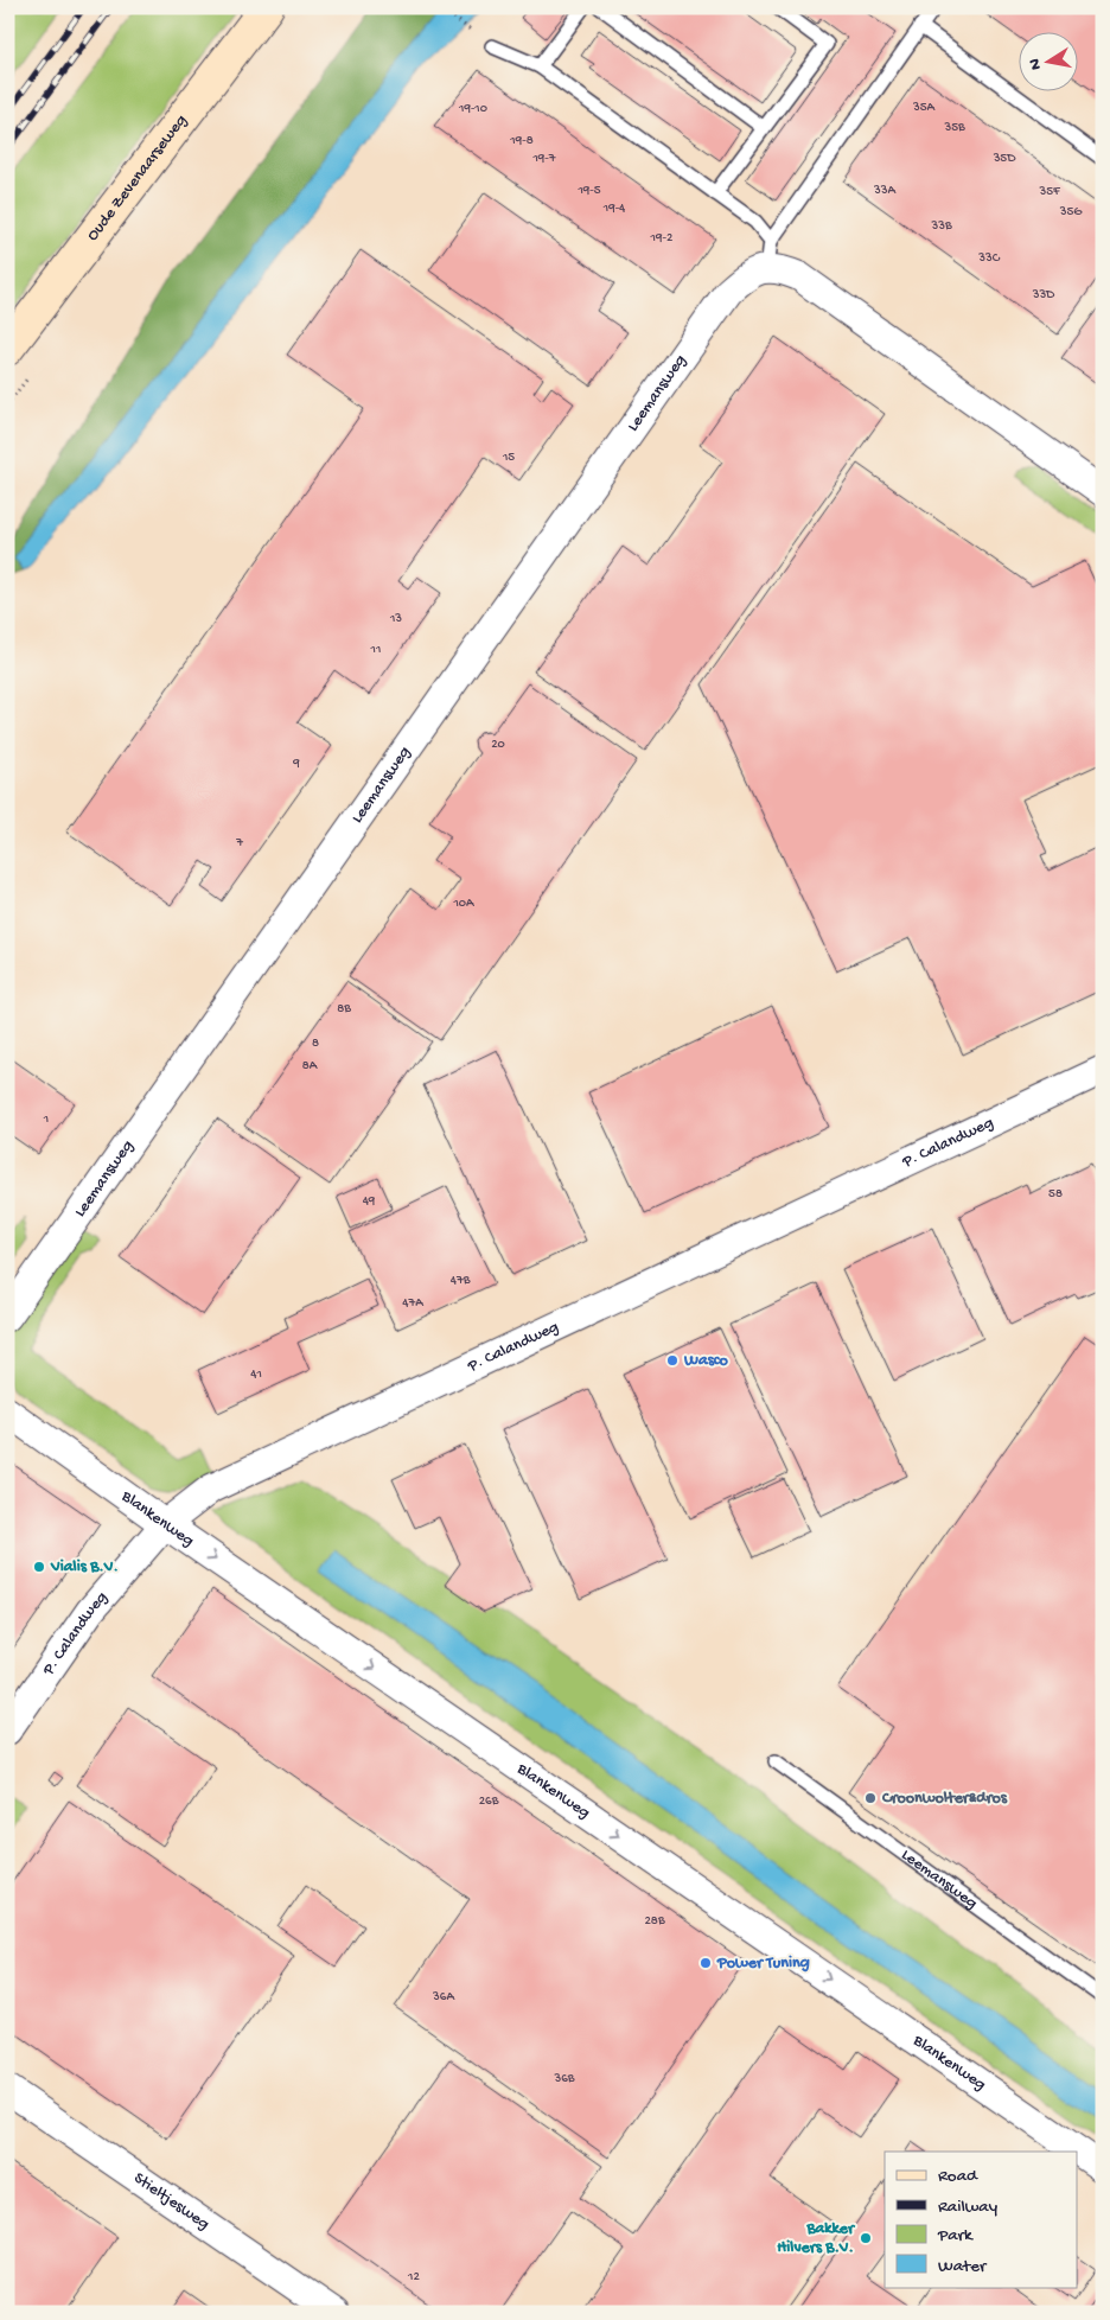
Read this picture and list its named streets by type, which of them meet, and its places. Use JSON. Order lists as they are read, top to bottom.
{
  "streets": {
    "street": [
      "Oude Zevenaarseweg",
      "Leemansweg",
      "P. Calandweg",
      "Blankenweg",
      "Stieltjesweg"
    ]
  },
  "crossings": [
    ["P. Calandweg", "Blankenweg"]
  ],
  "one_way": ["Blankenweg"],
  "places": [
    "Wasco",
    "Vialis B.V.",
    "Croonwolter&dros",
    "Power Tuning",
    "Bakker Hilvers B.V."
  ],
  "house_numbers": [
    "35A",
    "19-10",
    "35B",
    "19-8",
    "19-7",
    "35D",
    "19-5",
    "33A",
    "35F",
    "19-4",
    "35G",
    "33B",
    "19-2",
    "33C",
    "33D",
    "15",
    "13",
    "11",
    "20",
    "9",
    "7",
    "10A",
    "8B",
    "8",
    "8A",
    "1",
    "58",
    "49",
    "47B",
    "47A",
    "41",
    "26B",
    "28B",
    "36A",
    "36B",
    "12"
  ],
  "legend": [
    "Road",
    "Railway",
    "Park",
    "Water"
  ],
  "north": "left"
}
